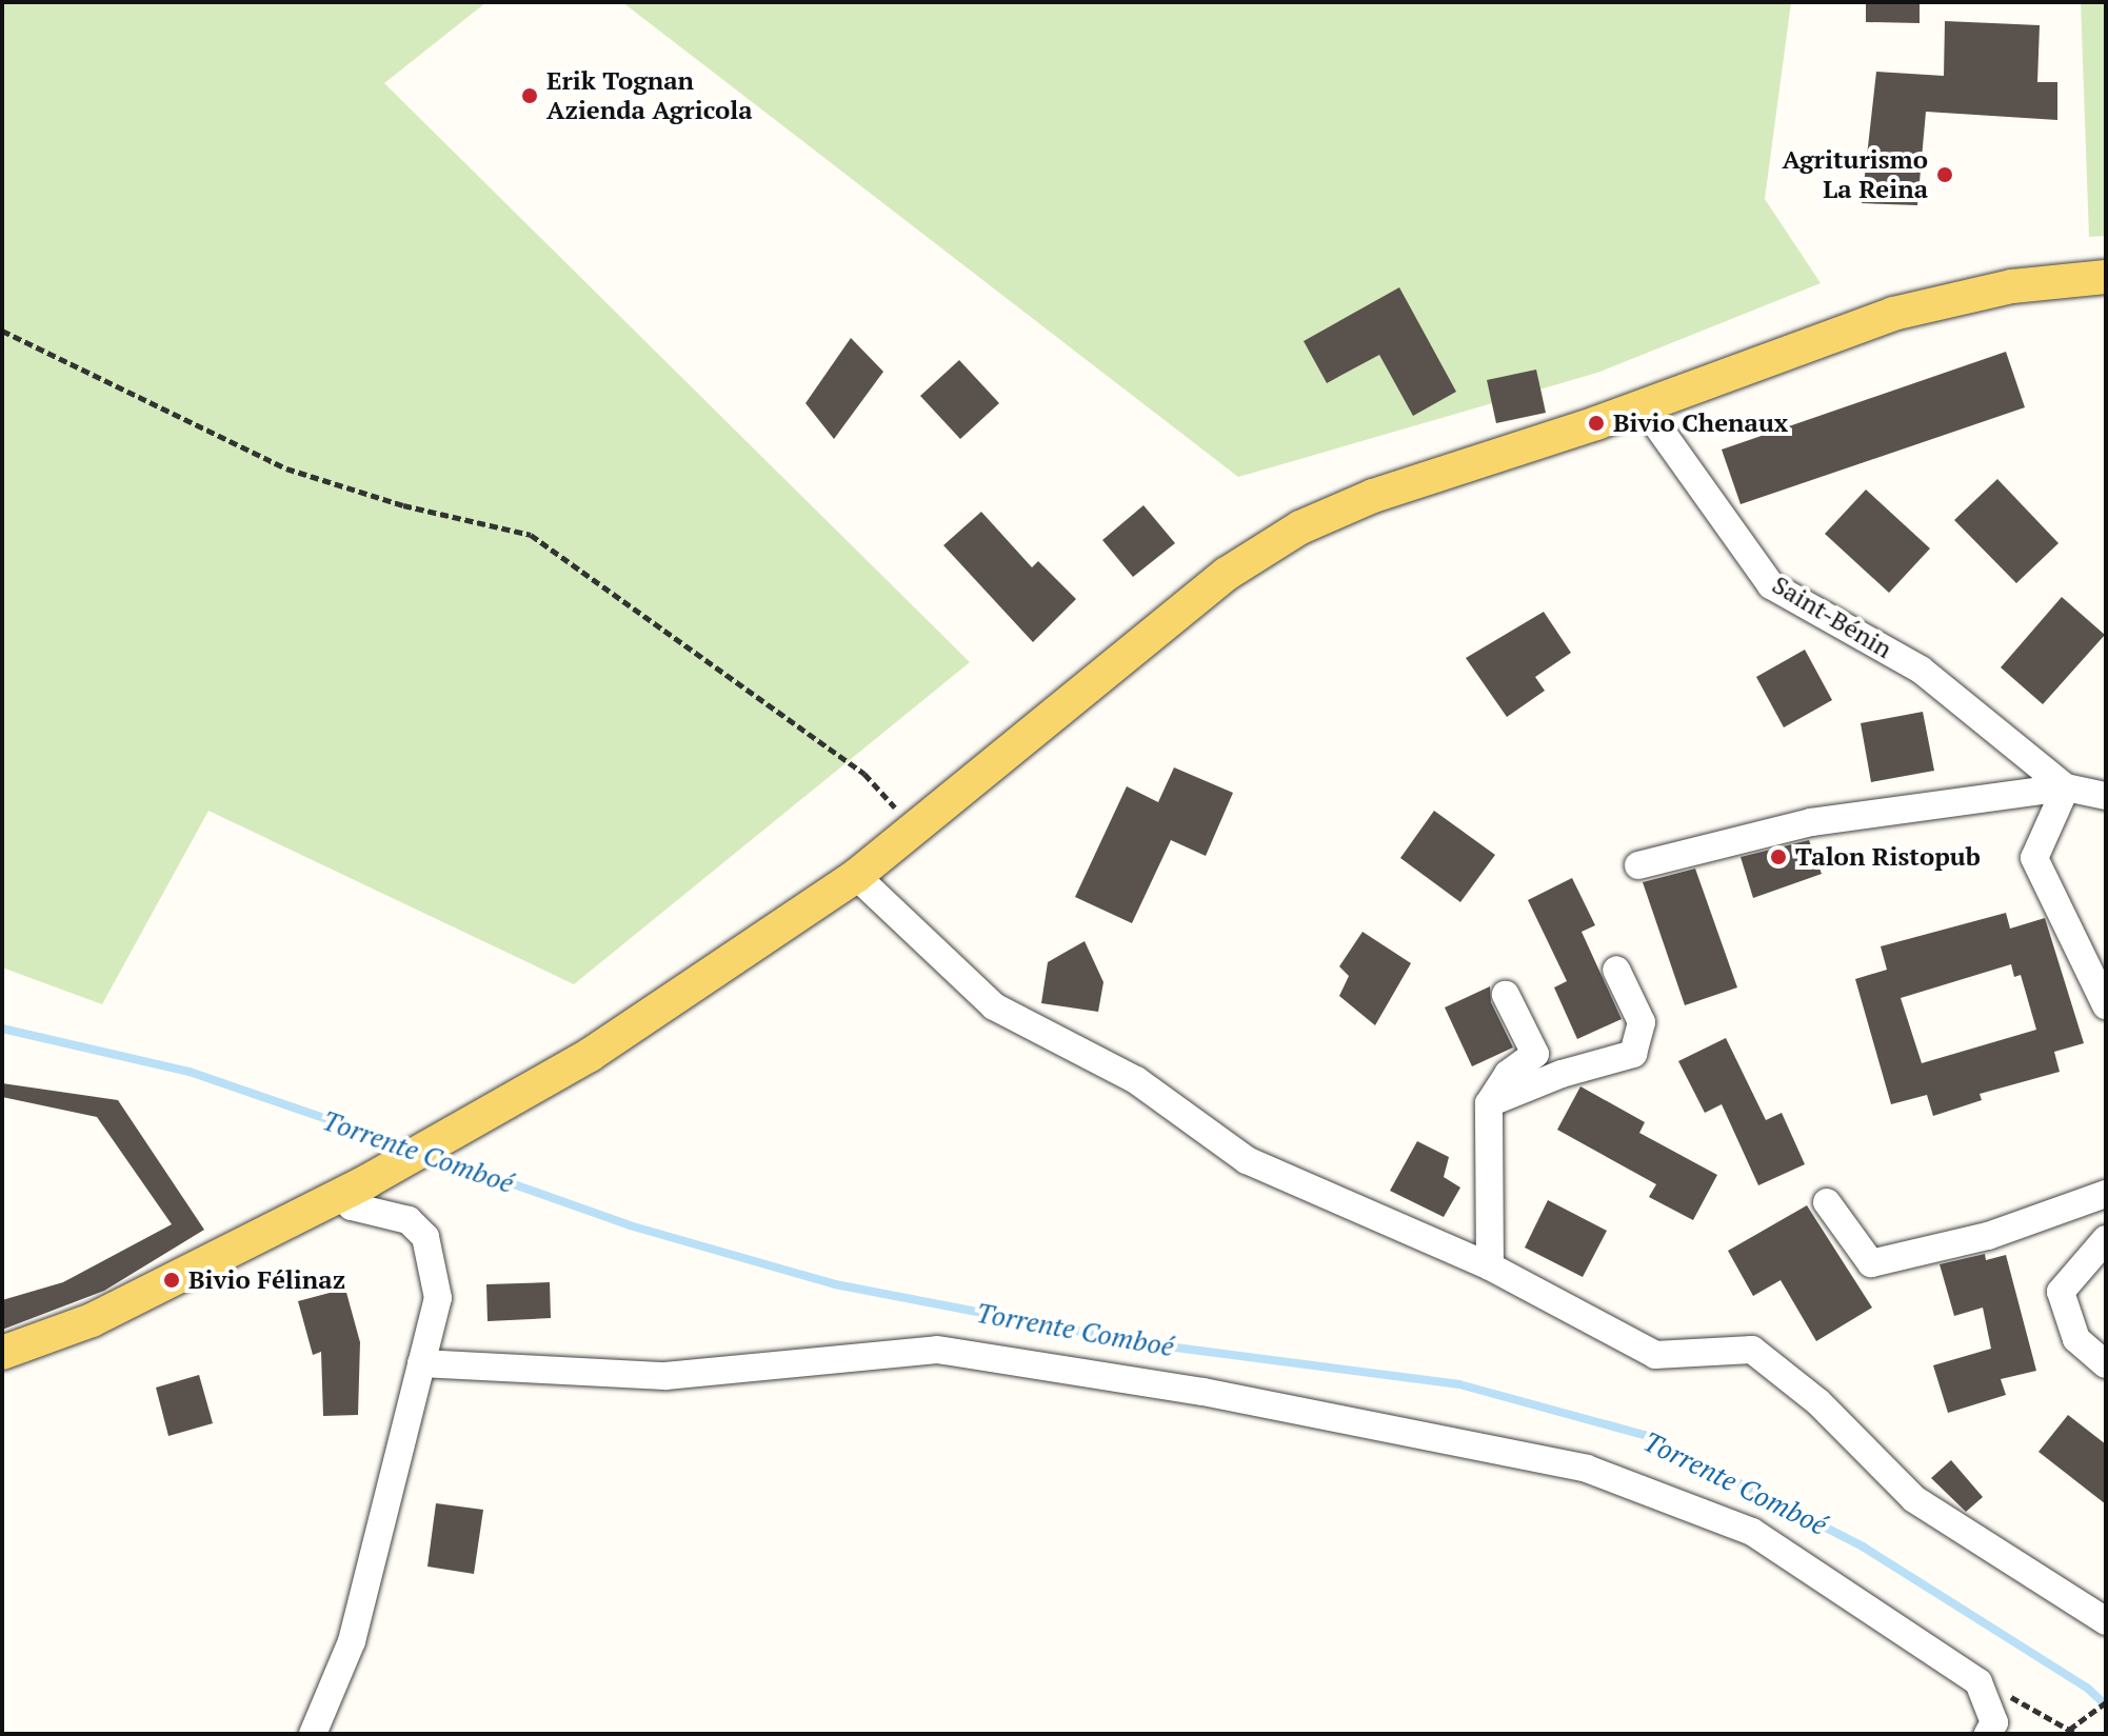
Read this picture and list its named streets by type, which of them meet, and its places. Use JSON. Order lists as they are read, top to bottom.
{
  "streets": {
    "street": ["Saint-Bénin"]
  },
  "water": ["Torrente Comboé"],
  "places": [
    "Erik Tognan Azienda Agricola",
    "Agriturismo La Reina",
    "Bivio Chenaux",
    "Talon Ristopub",
    "Bivio Félinaz"
  ]
}
